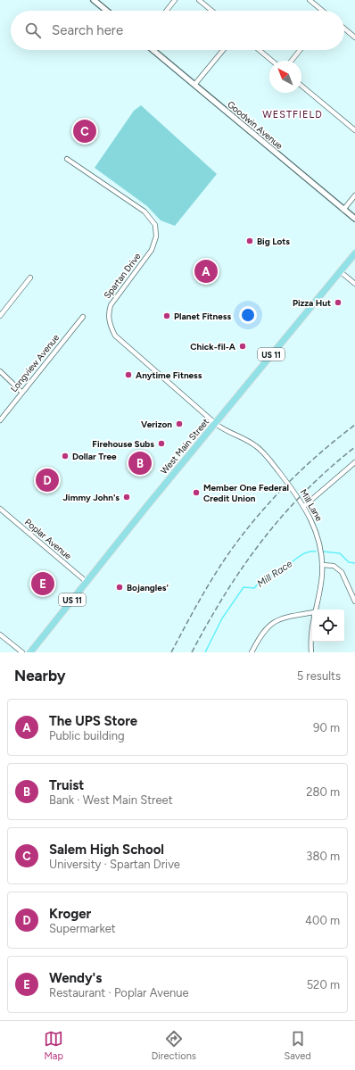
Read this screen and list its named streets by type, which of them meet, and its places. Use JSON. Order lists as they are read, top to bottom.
{
  "streets": {
    "main road": ["US 11", "West Main Street"],
    "street": [
      "Goodwin Avenue",
      "Spartan Drive",
      "Longview Avenue",
      "Mill Lane",
      "Poplar Avenue"
    ]
  },
  "crossings": [
    ["Spartan Drive", "West Main Street"],
    ["Spartan Drive", "Mill Lane"],
    ["West Main Street", "Mill Lane"],
    ["West Main Street", "Poplar Avenue"]
  ],
  "districts": ["WESTFIELD"],
  "water": ["Mill Race"],
  "places": [
    "Big Lots",
    "Pizza Hut",
    "Planet Fitness",
    "Chick-fil-A",
    "Anytime Fitness",
    "Verizon",
    "Firehouse Subs",
    "Dollar Tree",
    "Member One Federal Credit Union",
    "Jimmy John's",
    "Bojangles'"
  ],
  "north": "top left",
  "page": {
    "search": "Search here",
    "pins": [
      "C",
      "A",
      "B",
      "D",
      "E"
    ],
    "heading": ["Nearby", "5 results"],
    "list": [
      {
        "mark": "A",
        "name": "The UPS Store",
        "note": "Public building",
        "value": "90 m"
      },
      {
        "mark": "B",
        "name": "Truist",
        "note": "Bank · West Main Street",
        "value": "280 m"
      },
      {
        "mark": "C",
        "name": "Salem High School",
        "note": "University · Spartan Drive",
        "value": "380 m"
      },
      {
        "mark": "D",
        "name": "Kroger",
        "note": "Supermarket",
        "value": "400 m"
      },
      {
        "mark": "E",
        "name": "Wendy's",
        "note": "Restaurant · Poplar Avenue",
        "value": "520 m"
      }
    ],
    "nav": ["Map", "Directions", "Saved"]
  }
}
